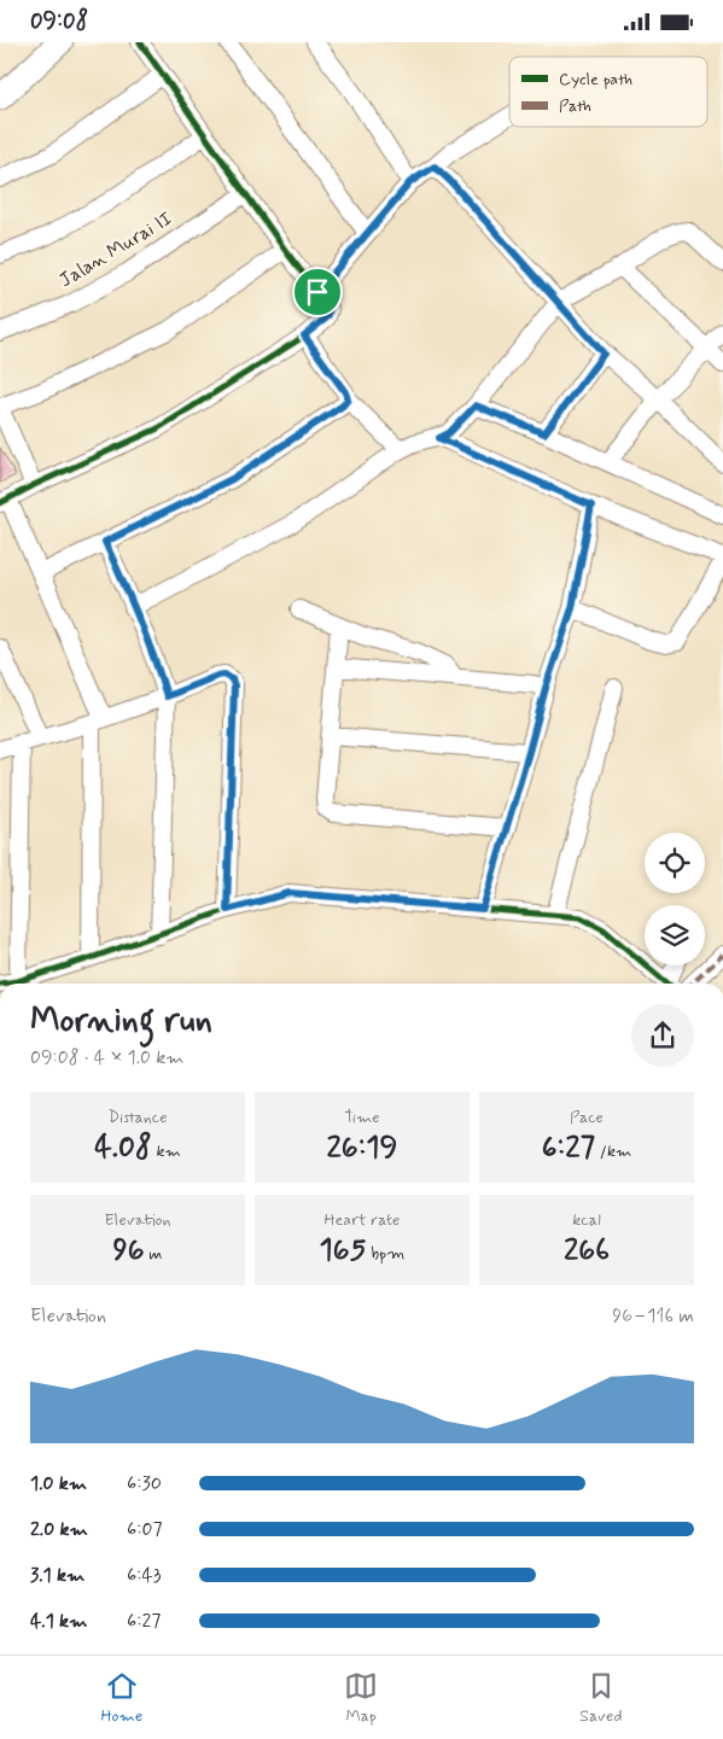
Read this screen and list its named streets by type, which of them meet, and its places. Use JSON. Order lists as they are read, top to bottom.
{
  "streets": {
    "street": ["Jalan Murai II"]
  },
  "legend": ["Cycle path", "Path"],
  "page": {
    "status": "09:08",
    "heading": ["Morning run", "09:08 · 4 × 1.0 km"],
    "stats": [
      ["Distance", "4.08 km"],
      ["Time", "26:19"],
      ["Pace", "6:27 /km"],
      ["Elevation", "96 m"],
      ["Heart rate", "165 bpm"],
      ["kcal", "266"]
    ],
    "chart": ["Elevation", "96–116 m"],
    "list": [
      {
        "name": "1.0 km",
        "note": "6:30"
      },
      {
        "name": "2.0 km",
        "note": "6:07"
      },
      {
        "name": "3.1 km",
        "note": "6:43"
      },
      {
        "name": "4.1 km",
        "note": "6:27"
      }
    ],
    "tabs": ["Home", "Map", "Saved"]
  }
}
